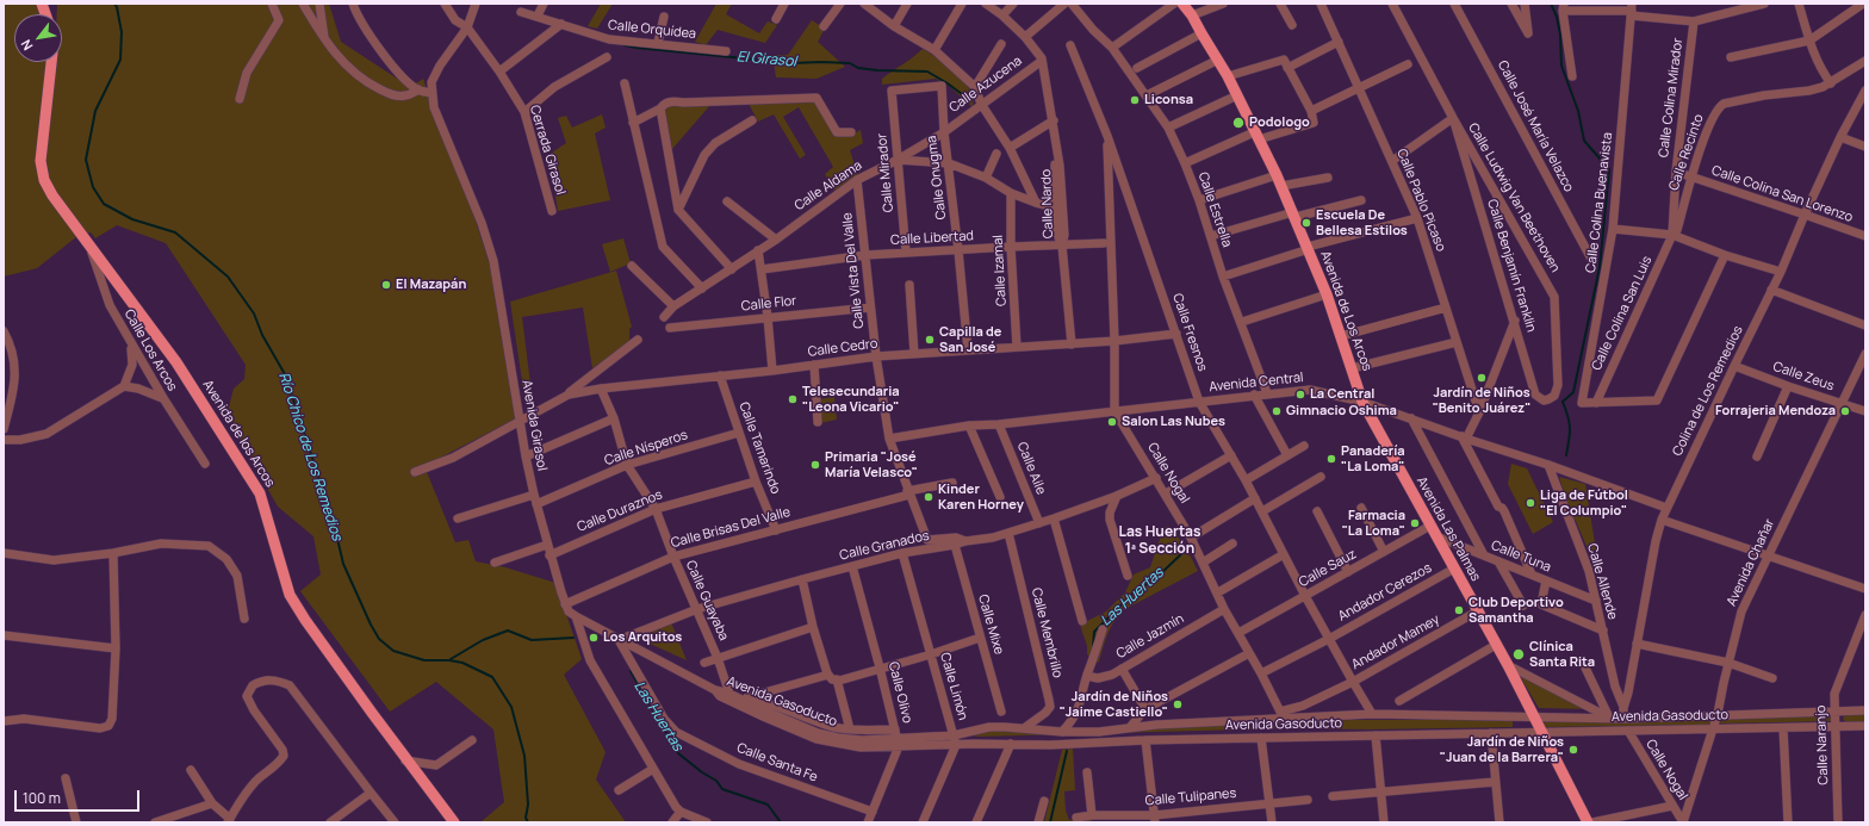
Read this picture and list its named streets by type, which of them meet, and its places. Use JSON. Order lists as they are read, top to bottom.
{
  "streets": {
    "main road": ["Avenida de Los Arcos", "Avenida de los Arcos", "Avenida Las Palmas"],
    "street": [
      "Calle Orquídea",
      "Calle Azucena",
      "Calle Colina Mirador",
      "Calle José María Velazco",
      "Cerrada Girasol",
      "Calle Recinto",
      "Calle Mirador",
      "Calle Onugma",
      "Calle Aldama",
      "Calle Colina San Lorenzo",
      "Calle Ludwig Van Beethoven",
      "Calle Pablo Picaso",
      "Calle Colina Buenavista",
      "Calle Nardo",
      "Calle Estrella",
      "Calle Libertad",
      "Calle Benjamín Franklin",
      "Calle Vista Del Valle",
      "Calle Izamal",
      "Calle Flor",
      "Calle Colina San Luis",
      "Calle Fresnos",
      "Calle Cedro",
      "Calle Los Arcos",
      "Calle Zeus",
      "Avenida Central",
      "Colina de Los Remedios",
      "Avenida Girasol",
      "Calle Nísperos",
      "Calle Tamarindo",
      "Calle Aile",
      "Calle Nogal",
      "Calle Duraznos",
      "Calle Brisas Del Valle",
      "Calle Granados",
      "Calle Tuna",
      "Avenida Chañar",
      "Calle Sauz",
      "Calle Allende",
      "Andador Cerezos",
      "Calle Guayaba",
      "Calle Mixe",
      "Calle Membrillo",
      "Calle Jazmín",
      "Andador Mamey",
      "Calle Limón",
      "Calle Olivo",
      "Avenida Gasoducto",
      "Calle Naranjo",
      "Calle Santa Fe",
      "Calle Tulipanes"
    ]
  },
  "crossings": [
    ["Calle Azucena", "Calle Mirador"],
    ["Calle Azucena", "Calle Onugma"],
    ["Calle Azucena", "Calle Aldama"],
    ["Calle Azucena", "Calle Nardo"],
    ["Calle Colina Mirador", "Calle Recinto"],
    ["Calle Colina Mirador", "Calle Colina San Lorenzo"],
    ["Calle Colina Mirador", "Calle Colina San Luis"],
    ["Cerrada Girasol", "Avenida Girasol"],
    ["Calle Recinto", "Calle Colina San Lorenzo"],
    ["Calle Recinto", "Calle Colina San Luis"],
    ["Calle Mirador", "Calle Onugma"],
    ["Calle Mirador", "Calle Aldama"],
    ["Calle Mirador", "Calle Libertad"],
    ["Calle Onugma", "Calle Libertad"],
    ["Calle Onugma", "Calle Cedro"],
    ["Calle Aldama", "Calle Vista Del Valle"],
    ["Calle Colina San Lorenzo", "Colina de Los Remedios"],
    ["Calle Ludwig Van Beethoven", "Calle Benjamín Franklin"],
    ["Calle Colina Buenavista", "Calle Colina San Luis"],
    ["Calle Nardo", "Calle Libertad"],
    ["Calle Estrella", "Avenida Central"],
    ["Calle Libertad", "Calle Vista Del Valle"],
    ["Calle Libertad", "Calle Izamal"],
    ["Calle Vista Del Valle", "Calle Flor"],
    ["Calle Vista Del Valle", "Calle Cedro"],
    ["Calle Vista Del Valle", "Avenida Central"],
    ["Calle Vista Del Valle", "Calle Brisas Del Valle"],
    ["Calle Vista Del Valle", "Calle Granados"],
    ["Calle Izamal", "Calle Cedro"],
    ["Avenida de Los Arcos", "Avenida Central"],
    ["Avenida de Los Arcos", "Avenida Las Palmas"],
    ["Calle Fresnos", "Calle Cedro"],
    ["Calle Fresnos", "Avenida Central"],
    ["Calle Fresnos", "Calle Sauz"],
    ["Calle Fresnos", "Andador Cerezos"],
    ["Calle Fresnos", "Andador Mamey"],
    ["Calle Fresnos", "Avenida Gasoducto"],
    ["Calle Cedro", "Avenida Girasol"],
    ["Calle Cedro", "Calle Tamarindo"],
    ["Calle Cedro", "Calle Guayaba"],
    ["Calle Los Arcos", "Avenida de los Arcos"],
    ["Calle Zeus", "Colina de Los Remedios"],
    ["Calle Zeus", "Avenida Chañar"],
    ["Avenida Central", "Colina de Los Remedios"],
    ["Avenida Central", "Calle Aile"],
    ["Avenida Central", "Calle Nogal"],
    ["Avenida Central", "Avenida Las Palmas"],
    ["Avenida Central", "Calle Allende"],
    ["Colina de Los Remedios", "Calle Allende"],
    ["Colina de Los Remedios", "Avenida Gasoducto"],
    ["Avenida Girasol", "Calle Nísperos"],
    ["Avenida Girasol", "Calle Duraznos"],
    ["Avenida Girasol", "Calle Brisas Del Valle"],
    ["Avenida Girasol", "Avenida Gasoducto"],
    ["Calle Nísperos", "Calle Tamarindo"],
    ["Calle Nísperos", "Calle Guayaba"],
    ["Calle Tamarindo", "Calle Duraznos"],
    ["Calle Tamarindo", "Calle Brisas Del Valle"],
    ["Calle Aile", "Calle Granados"],
    ["Calle Nogal", "Calle Granados"],
    ["Calle Nogal", "Avenida Chañar"],
    ["Calle Nogal", "Calle Sauz"],
    ["Calle Nogal", "Andador Cerezos"],
    ["Calle Nogal", "Calle Jazmín"],
    ["Calle Nogal", "Andador Mamey"],
    ["Calle Nogal", "Avenida Gasoducto"],
    ["Calle Duraznos", "Calle Guayaba"],
    ["Calle Brisas Del Valle", "Calle Guayaba"],
    ["Avenida Las Palmas", "Calle Tuna"],
    ["Avenida Las Palmas", "Calle Sauz"],
    ["Avenida Las Palmas", "Andador Cerezos"],
    ["Avenida Las Palmas", "Andador Mamey"],
    ["Avenida Las Palmas", "Avenida Gasoducto"],
    ["Calle Granados", "Calle Guayaba"],
    ["Calle Granados", "Calle Mixe"],
    ["Calle Granados", "Calle Membrillo"],
    ["Calle Granados", "Calle Limón"],
    ["Calle Granados", "Calle Olivo"],
    ["Calle Granados", "Avenida Gasoducto"],
    ["Calle Granados", "Calle Santa Fe"],
    ["Calle Tuna", "Calle Allende"],
    ["Avenida Chañar", "Avenida Gasoducto"],
    ["Calle Guayaba", "Avenida Gasoducto"],
    ["Calle Membrillo", "Avenida Gasoducto"],
    ["Andador Mamey", "Avenida Gasoducto"],
    ["Calle Limón", "Avenida Gasoducto"],
    ["Calle Olivo", "Avenida Gasoducto"],
    ["Avenida Gasoducto", "Calle Naranjo"],
    ["Avenida Gasoducto", "Calle Santa Fe"]
  ],
  "districts": ["Las Huertas 1ª Sección"],
  "water": ["El Girasol", "Río Chico de Los Remedios", "Las Huertas"],
  "places": [
    "Liconsa",
    "Podologo",
    "Escuela De Bellesa Estilos",
    "El Mazapán",
    "Capilla de San José",
    "Jardín de Niños \"Benito Juárez\"",
    "La Central",
    "Telesecundaria \"Leona Vicario\"",
    "Gimnacio Oshima",
    "Forrajeria Mendoza",
    "Salon Las Nubes",
    "Panadería \"La Loma\"",
    "Primaria \"José María Velasco\"",
    "Kinder Karen Horney",
    "Liga de Fútbol \"El Columpio\"",
    "Farmacia \"La Loma\"",
    "Club Deportivo Samantha",
    "Los Arquitos",
    "Clínica Santa Rita",
    "Jardín de Niños \"Jaime Castiello\"",
    "Jardín de Niños \"Juan de la Barrera\""
  ],
  "scale_bar": "100 m",
  "north": "bottom left"
}
